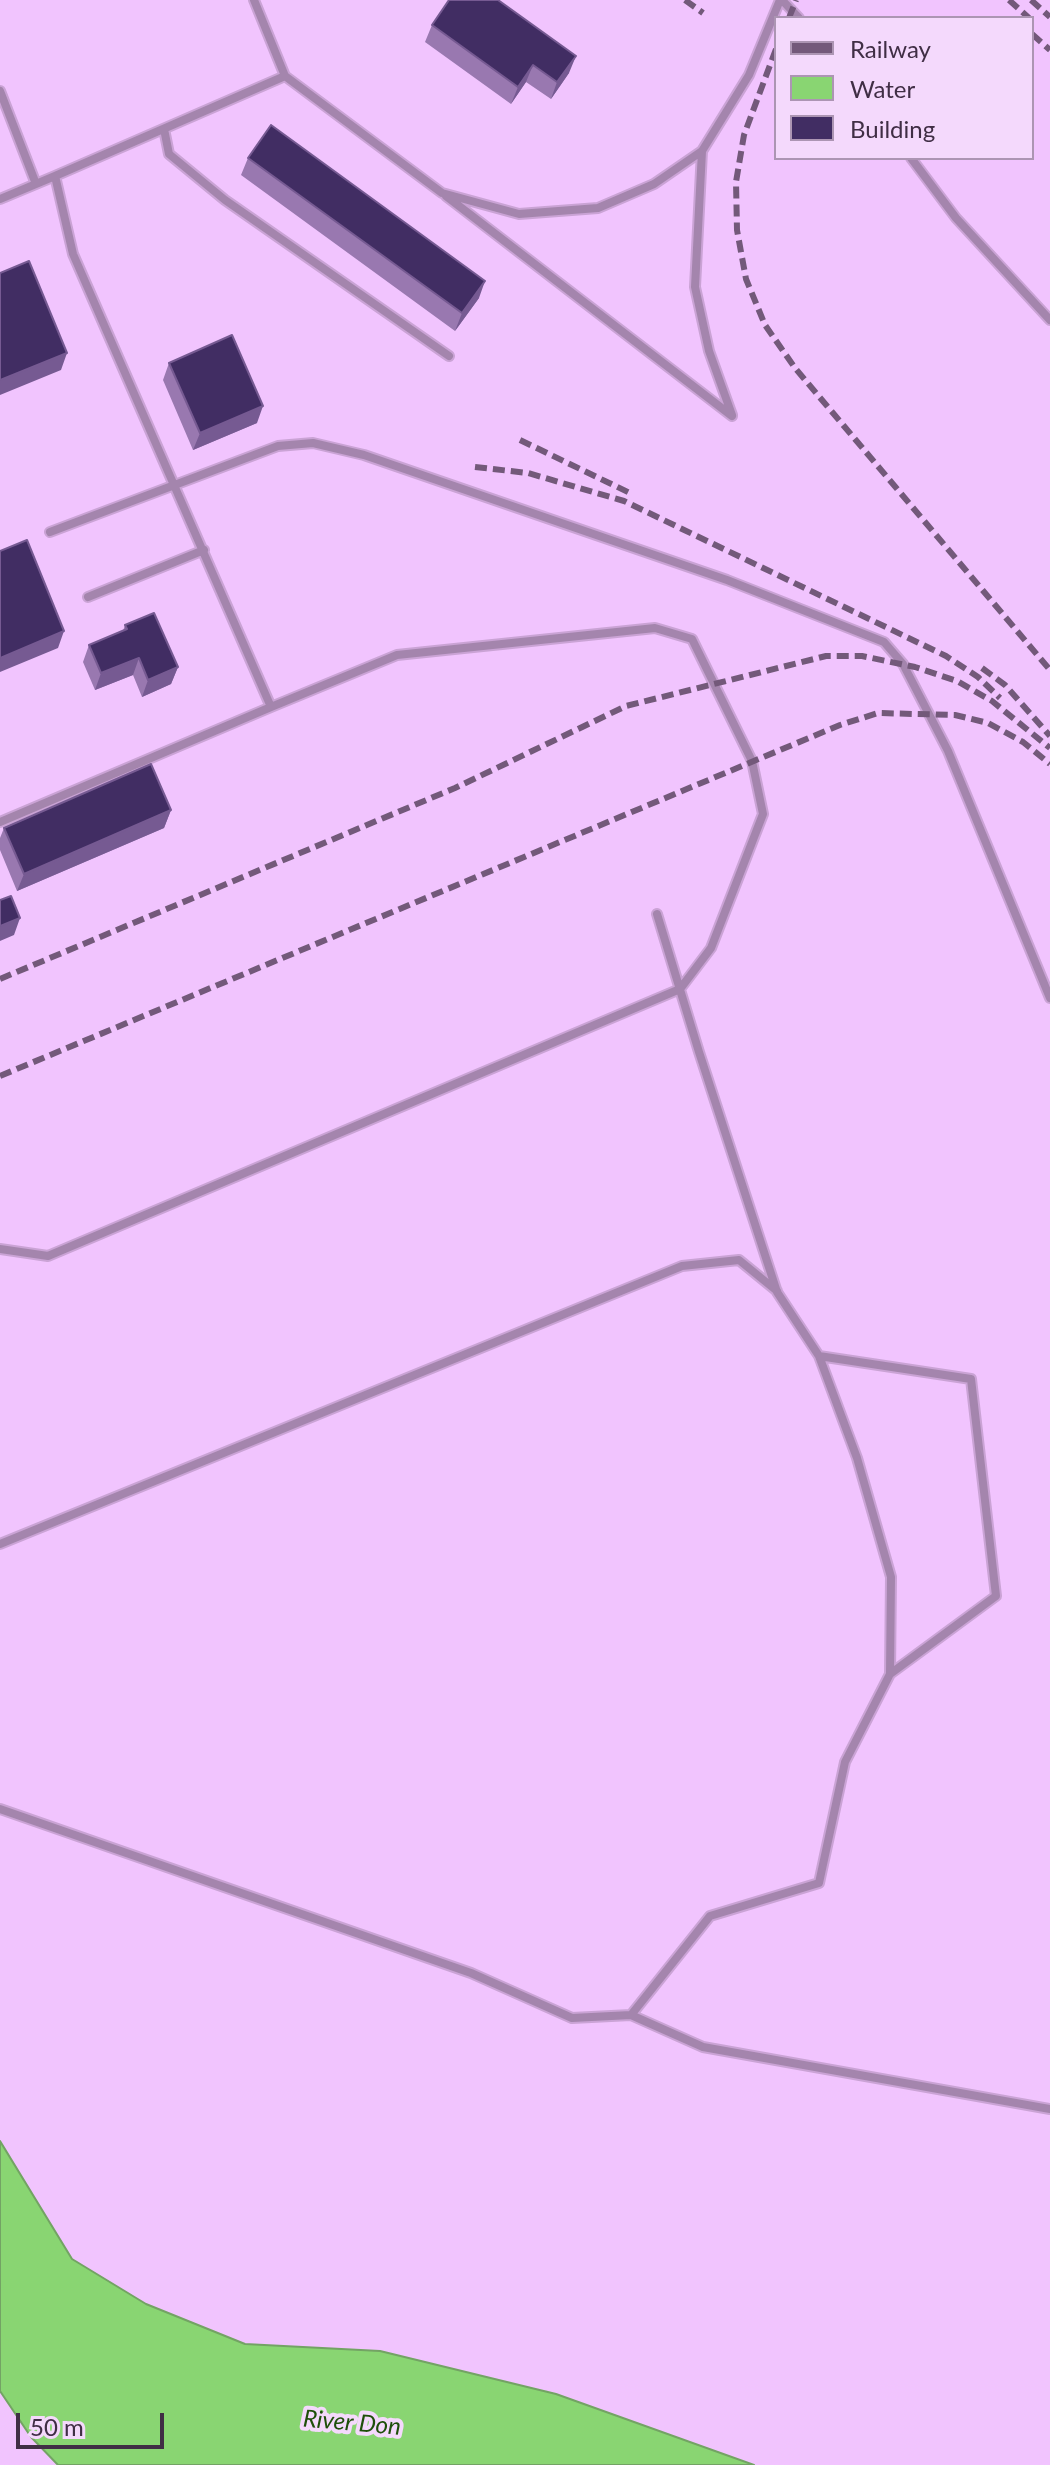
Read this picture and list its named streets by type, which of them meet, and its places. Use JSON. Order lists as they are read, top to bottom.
{
  "water": ["River Don"],
  "legend": ["Railway", "Water", "Building"],
  "scale_bar": "50 m"
}
